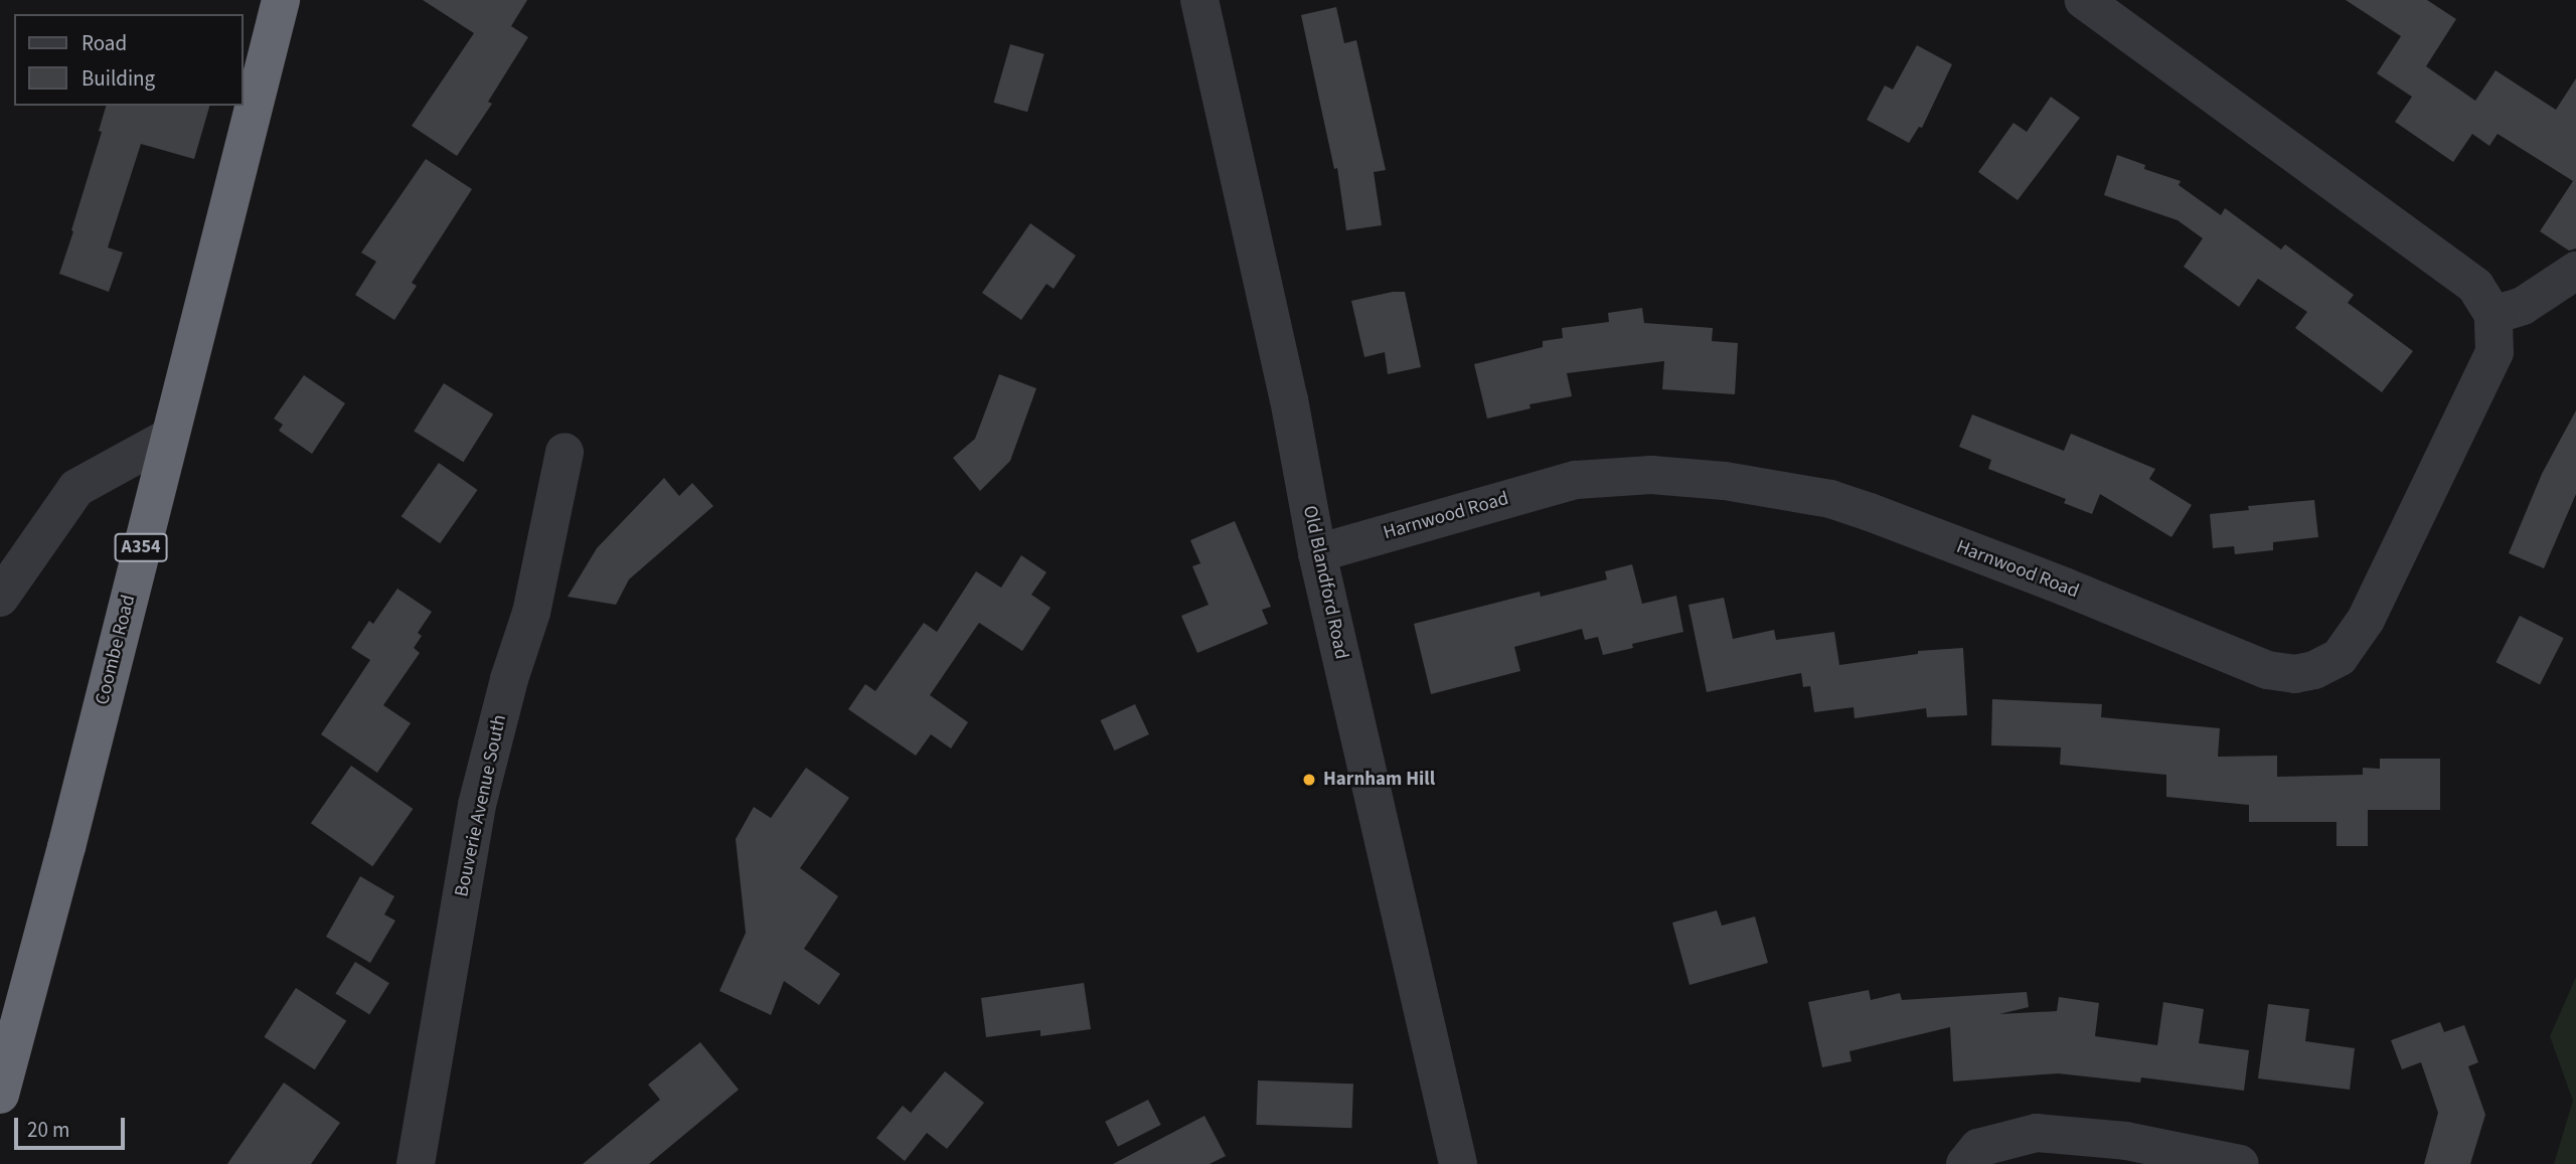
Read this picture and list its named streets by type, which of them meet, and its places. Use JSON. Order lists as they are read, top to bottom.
{
  "streets": {
    "highway": ["A354", "Coombe Road"],
    "street": ["Harnwood Road", "Old Blandford Road", "Bouverie Avenue South"]
  },
  "crossings": [
    ["Harnwood Road", "Old Blandford Road"]
  ],
  "places": ["Harnham Hill"],
  "legend": ["Road", "Building"],
  "scale_bar": "20 m"
}
